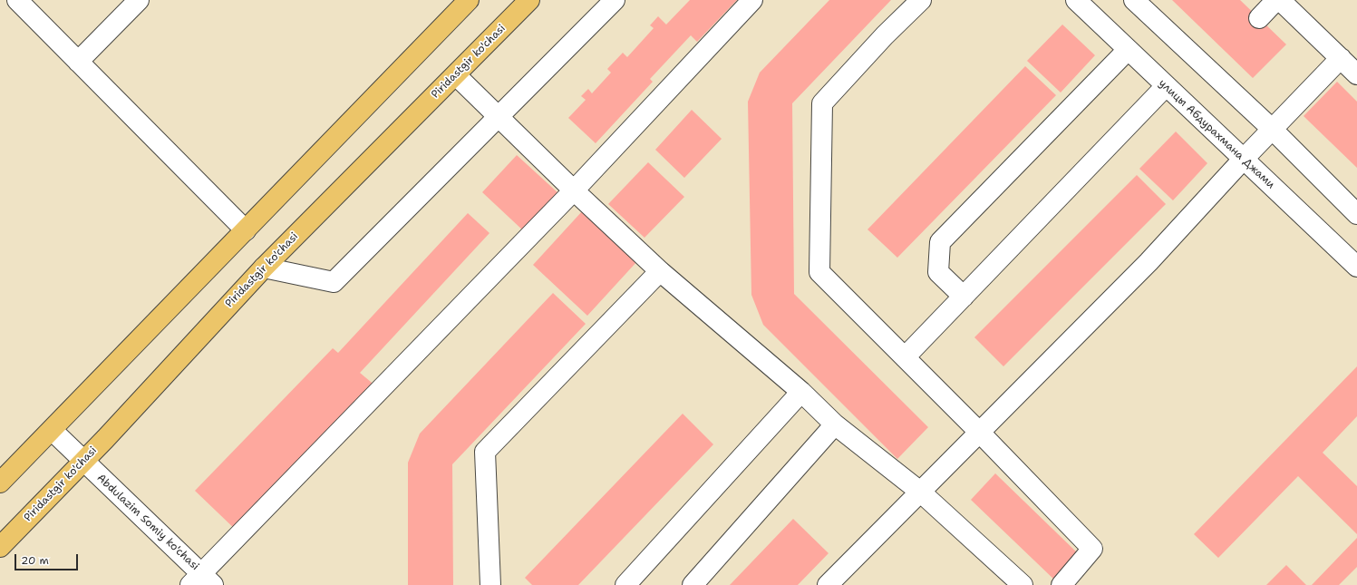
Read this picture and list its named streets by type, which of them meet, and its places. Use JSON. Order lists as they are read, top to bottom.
{
  "streets": {
    "main road": ["Piridastgir ko'chasi"],
    "street": ["улицы Абдурахмана Джами", "Abdulazim Somiy ko'chasi"]
  },
  "crossings": [
    ["Piridastgir ko'chasi", "Abdulazim Somiy ko'chasi"]
  ],
  "scale_bar": "20 m"
}
